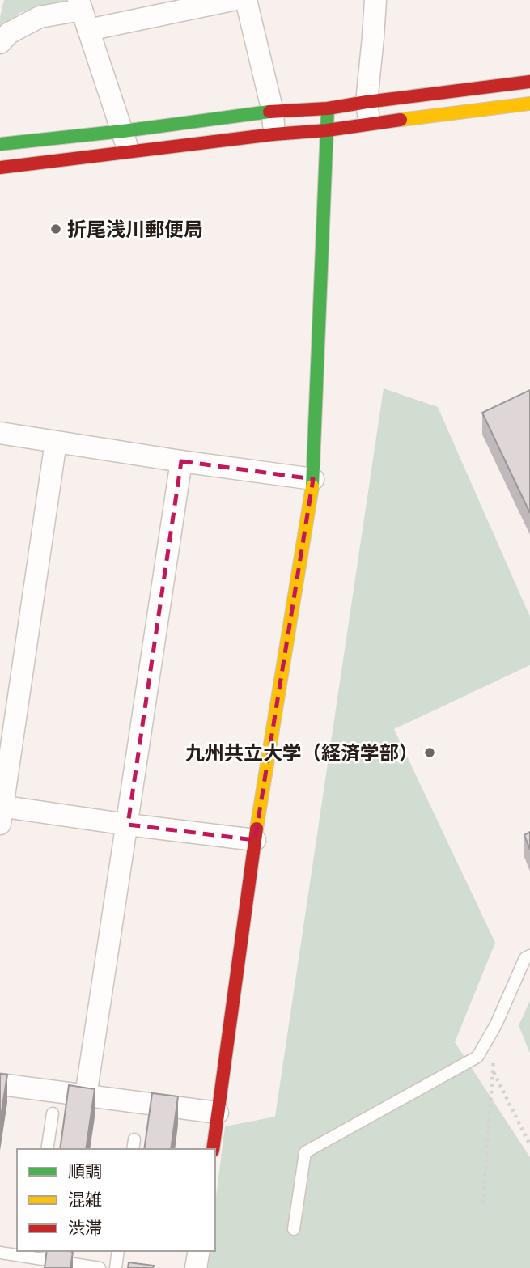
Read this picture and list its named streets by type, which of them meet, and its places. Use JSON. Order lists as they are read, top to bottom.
{
  "places": ["折尾浅川郵便局", "九州共立大学（経済学部）"],
  "legend": ["順調", "混雑", "渋滞"]
}
